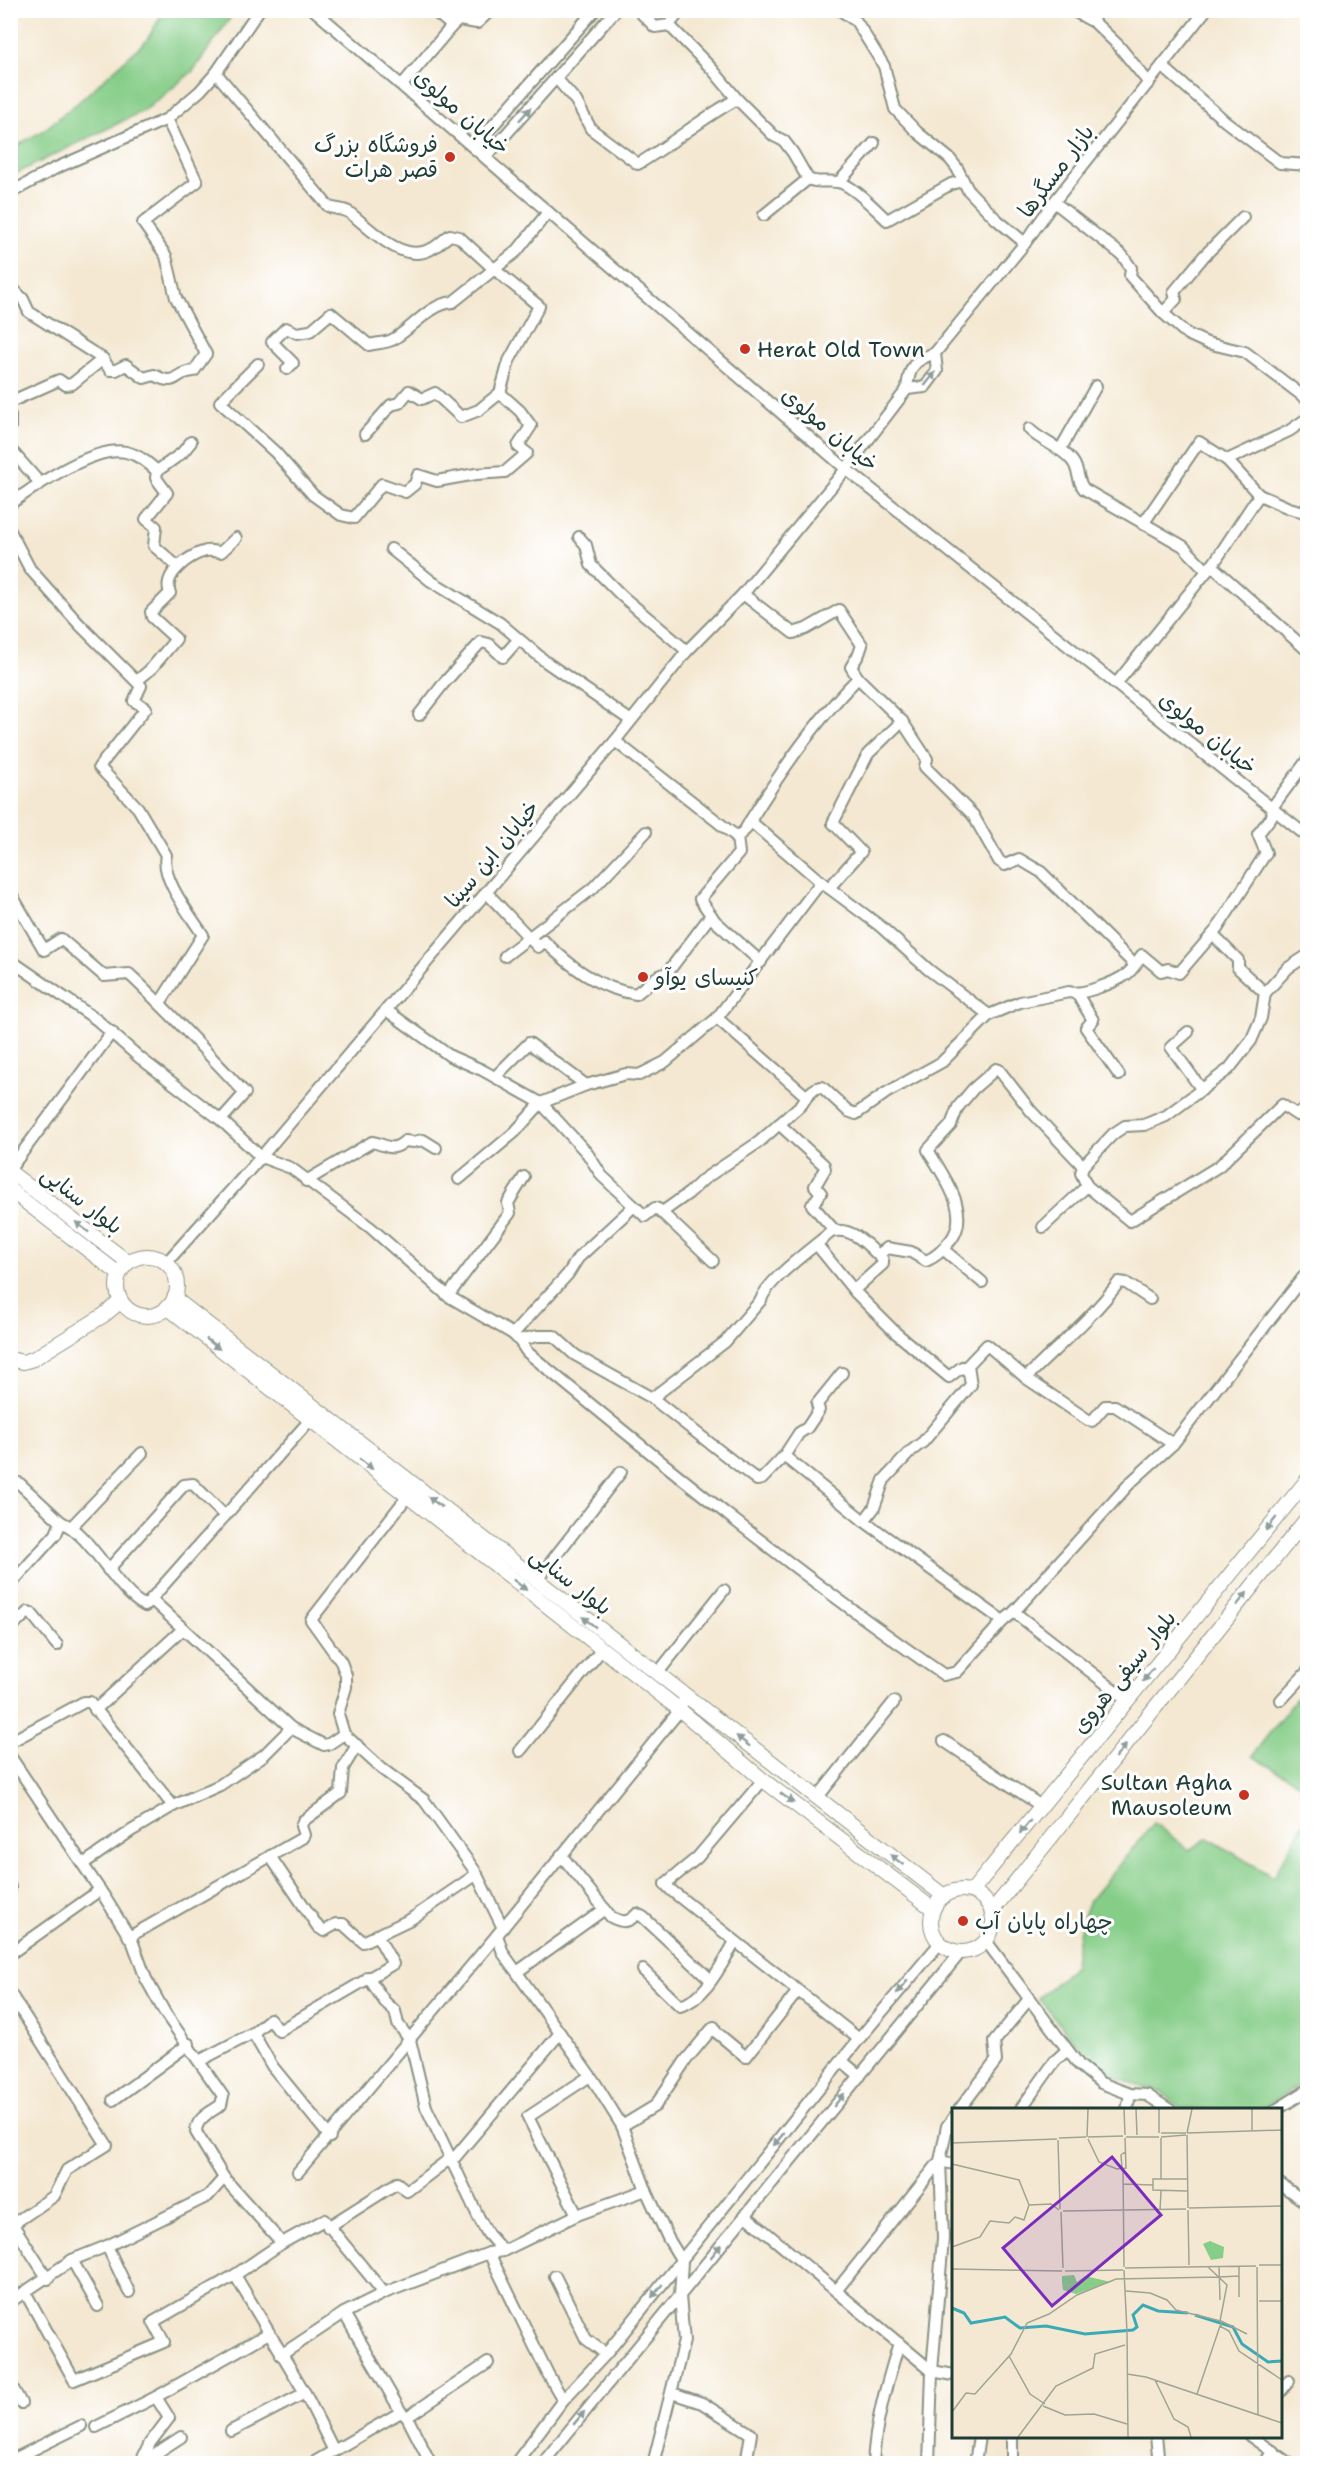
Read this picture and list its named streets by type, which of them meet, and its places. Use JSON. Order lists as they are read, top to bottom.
{
  "streets": {
    "main road": ["بلوار سنایی", "بلوار سیفی هروی"],
    "street": ["خیابان مولوی", "بازار مسگرها", "خیابان ابن سینا"]
  },
  "crossings": [
    ["خیابان مولوی", "بازار مسگرها"],
    ["خیابان مولوی", "خیابان ابن سینا"],
    ["بازار مسگرها", "خیابان ابن سینا"],
    ["خیابان ابن سینا", "بلوار سنایی"],
    ["بلوار سنایی", "بلوار سیفی هروی"]
  ],
  "places": [
    "فروشگاه بزرگ قصر هرات",
    "Herat Old Town",
    "کنیسای یوآو",
    "Sultan Agha Mausoleum",
    "چهاراه پایان آب"
  ]
}
